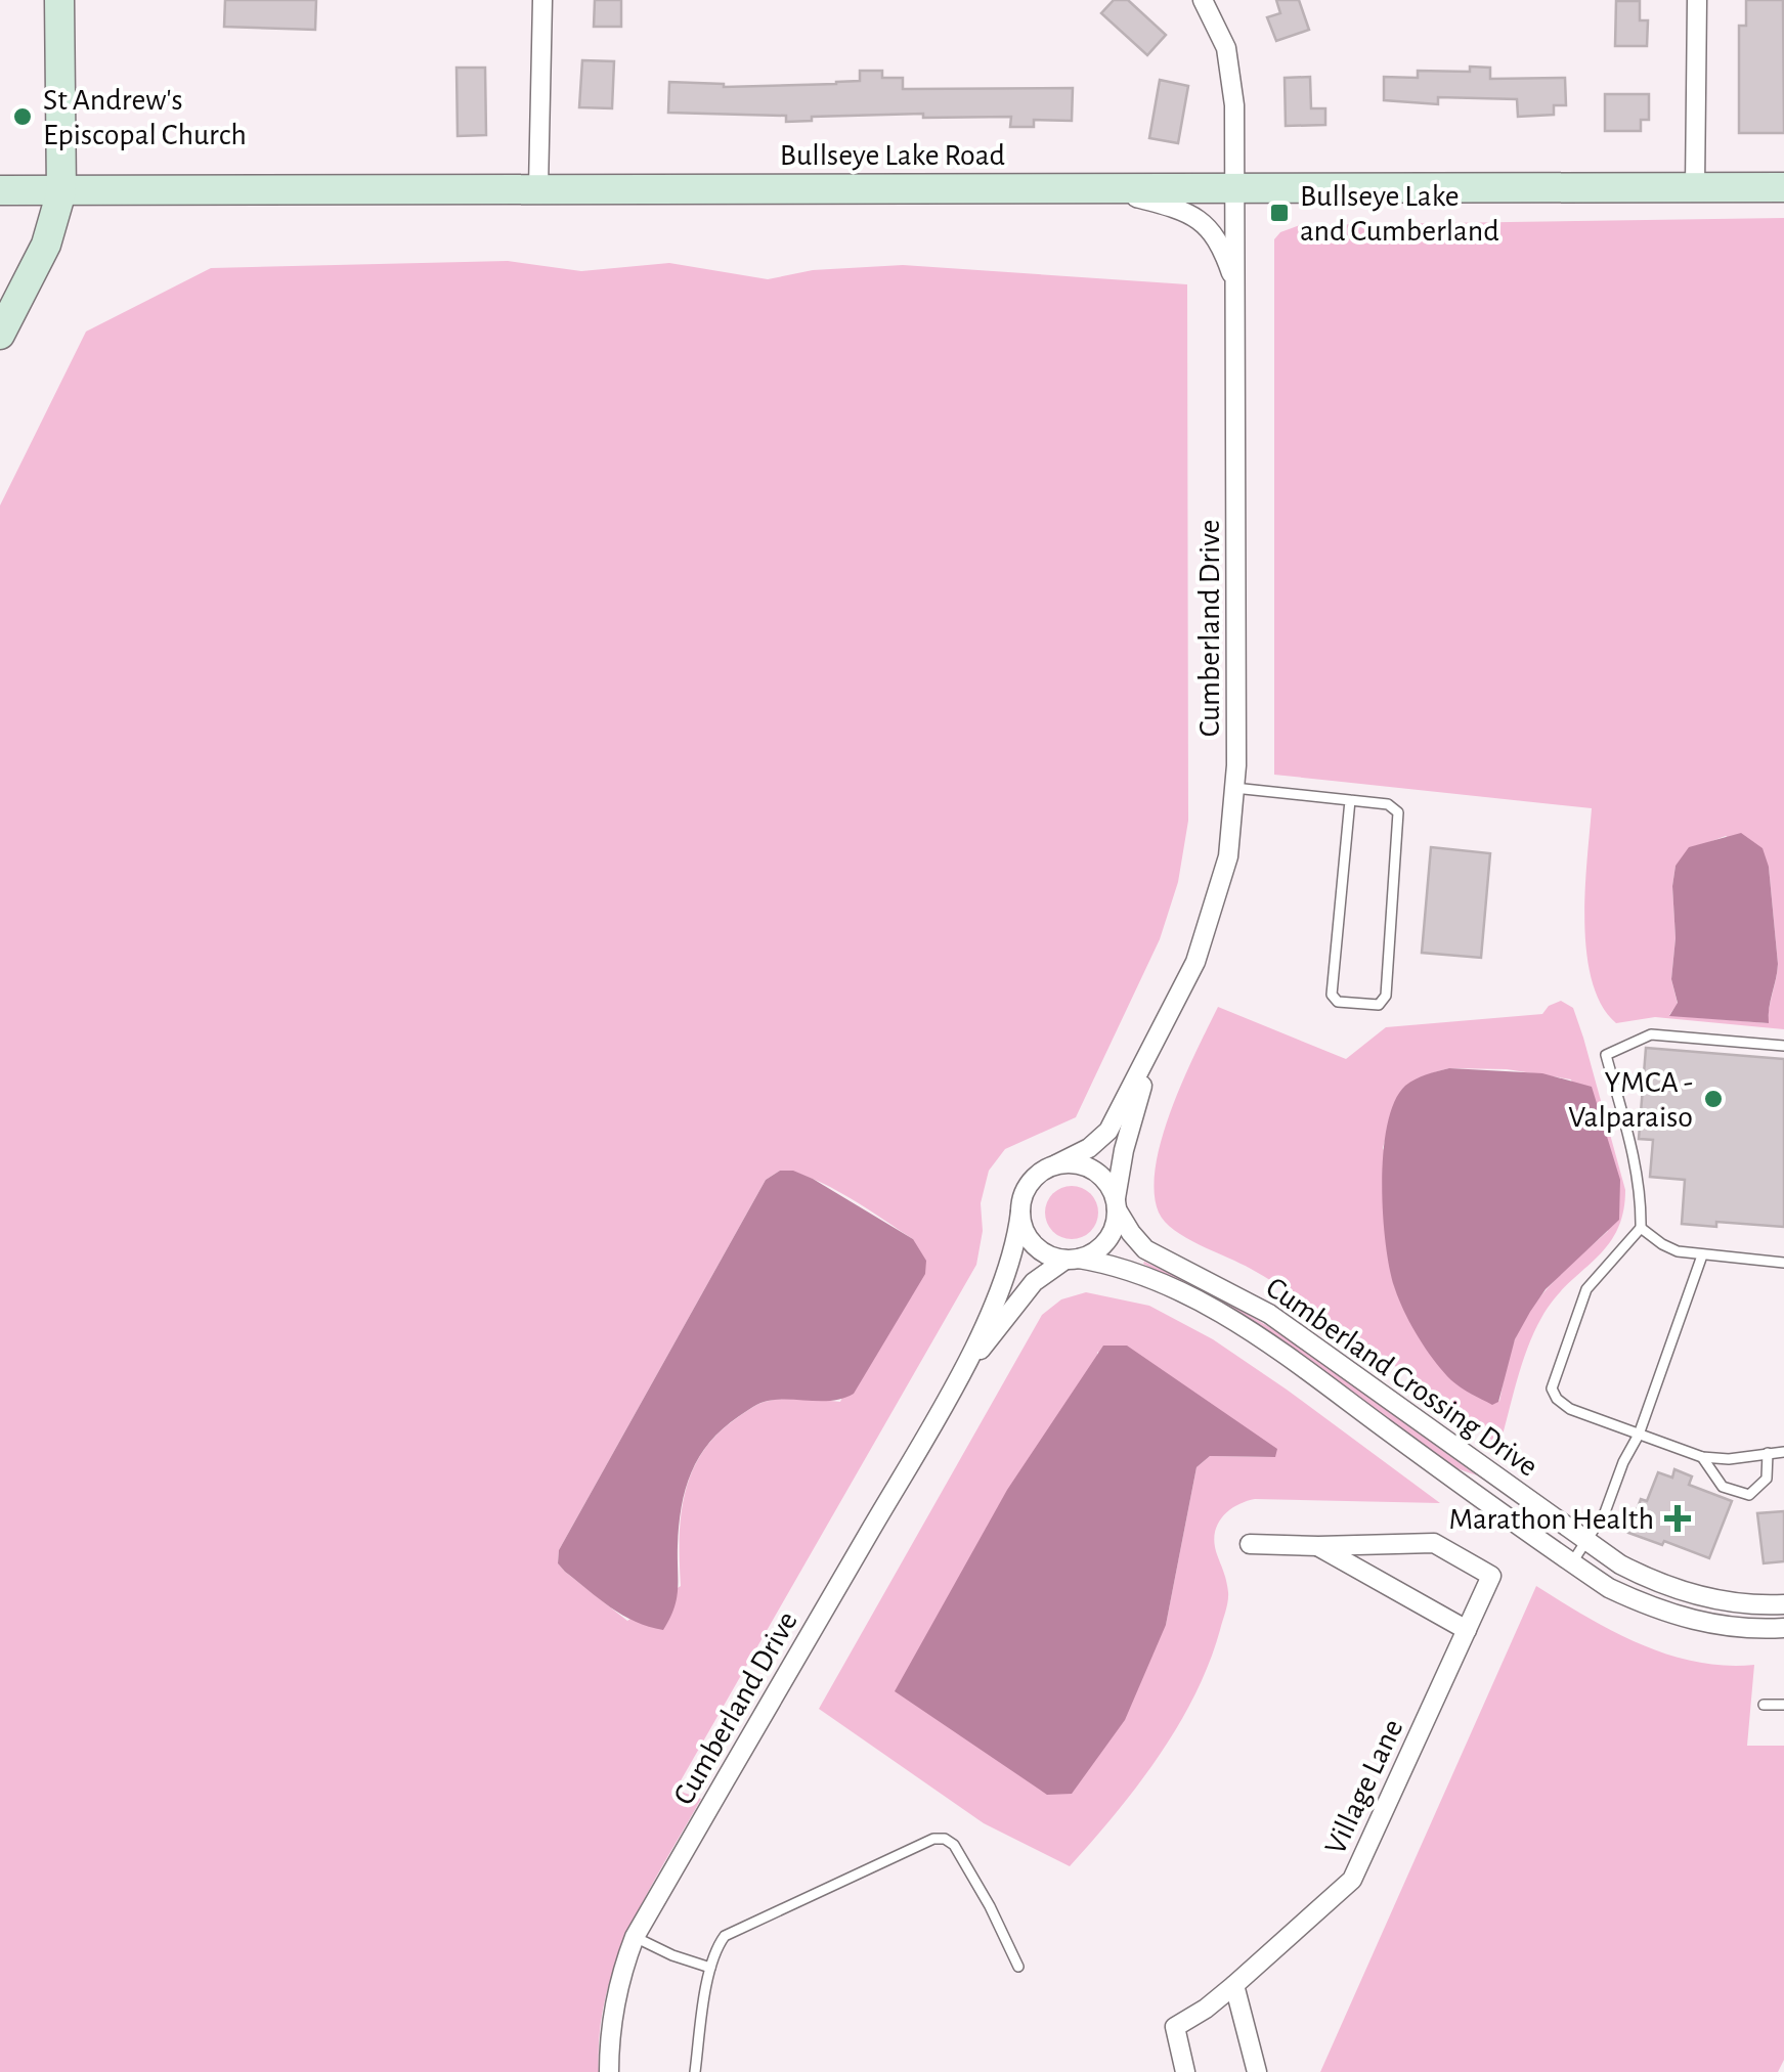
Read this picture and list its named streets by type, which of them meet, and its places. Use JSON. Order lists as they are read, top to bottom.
{
  "streets": {
    "street": [
      "Bullseye Lake Road",
      "Cumberland Drive",
      "Cumberland Crossing Drive",
      "Village Lane"
    ]
  },
  "crossings": [
    ["Bullseye Lake Road", "Cumberland Drive"],
    ["Cumberland Drive", "Cumberland Crossing Drive"]
  ],
  "places": {
    "other": ["St Andrew's Episcopal Church", "YMCA - Valparaiso"],
    "transit": ["Bullseye Lake and Cumberland"],
    "health": ["Marathon Health"]
  }
}
